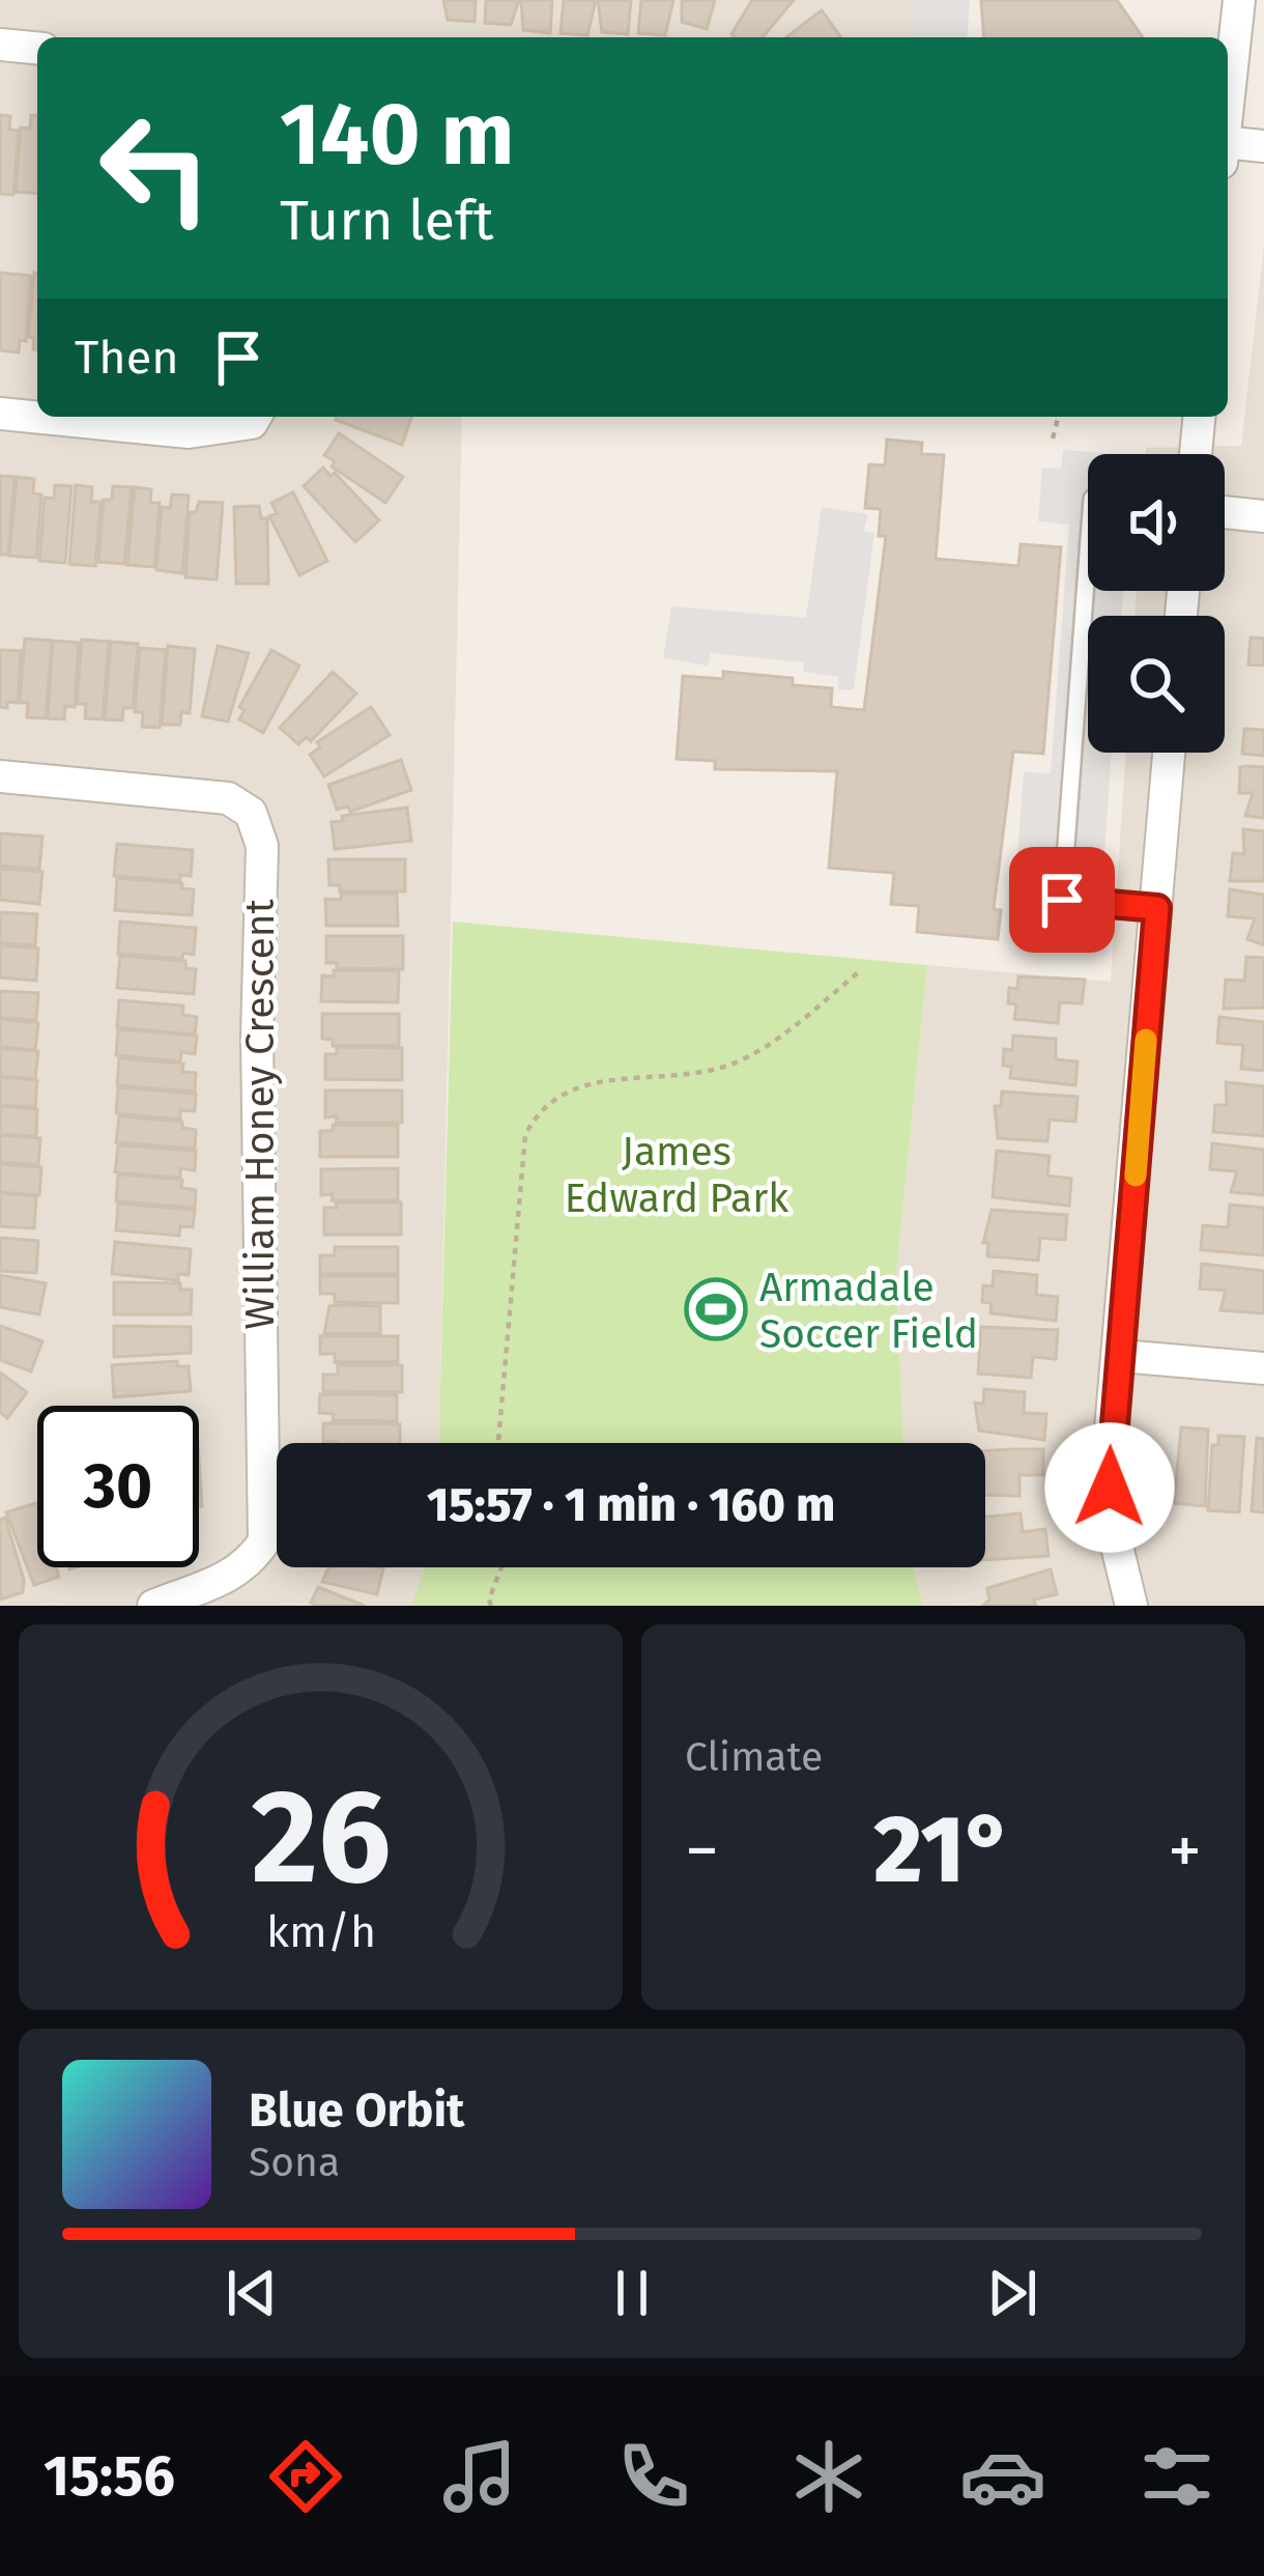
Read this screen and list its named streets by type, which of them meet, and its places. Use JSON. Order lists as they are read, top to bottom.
{
  "streets": {
    "street": ["William Honey Crescent"]
  },
  "parks": ["James Edward Park"],
  "places": {
    "sports": ["Armadale Soccer Field"]
  },
  "page": {
    "turn": ["140 m", "Turn left"],
    "then": "Then",
    "limit": "30",
    "trip": "15:57 · 1 min · 160 m",
    "tile": "Climate",
    "heat": ["−", "21°", "+"],
    "song": ["Blue Orbit", "Sona"],
    "tabs": "15:56",
    "gauge": ["26", "km/h"]
  }
}
